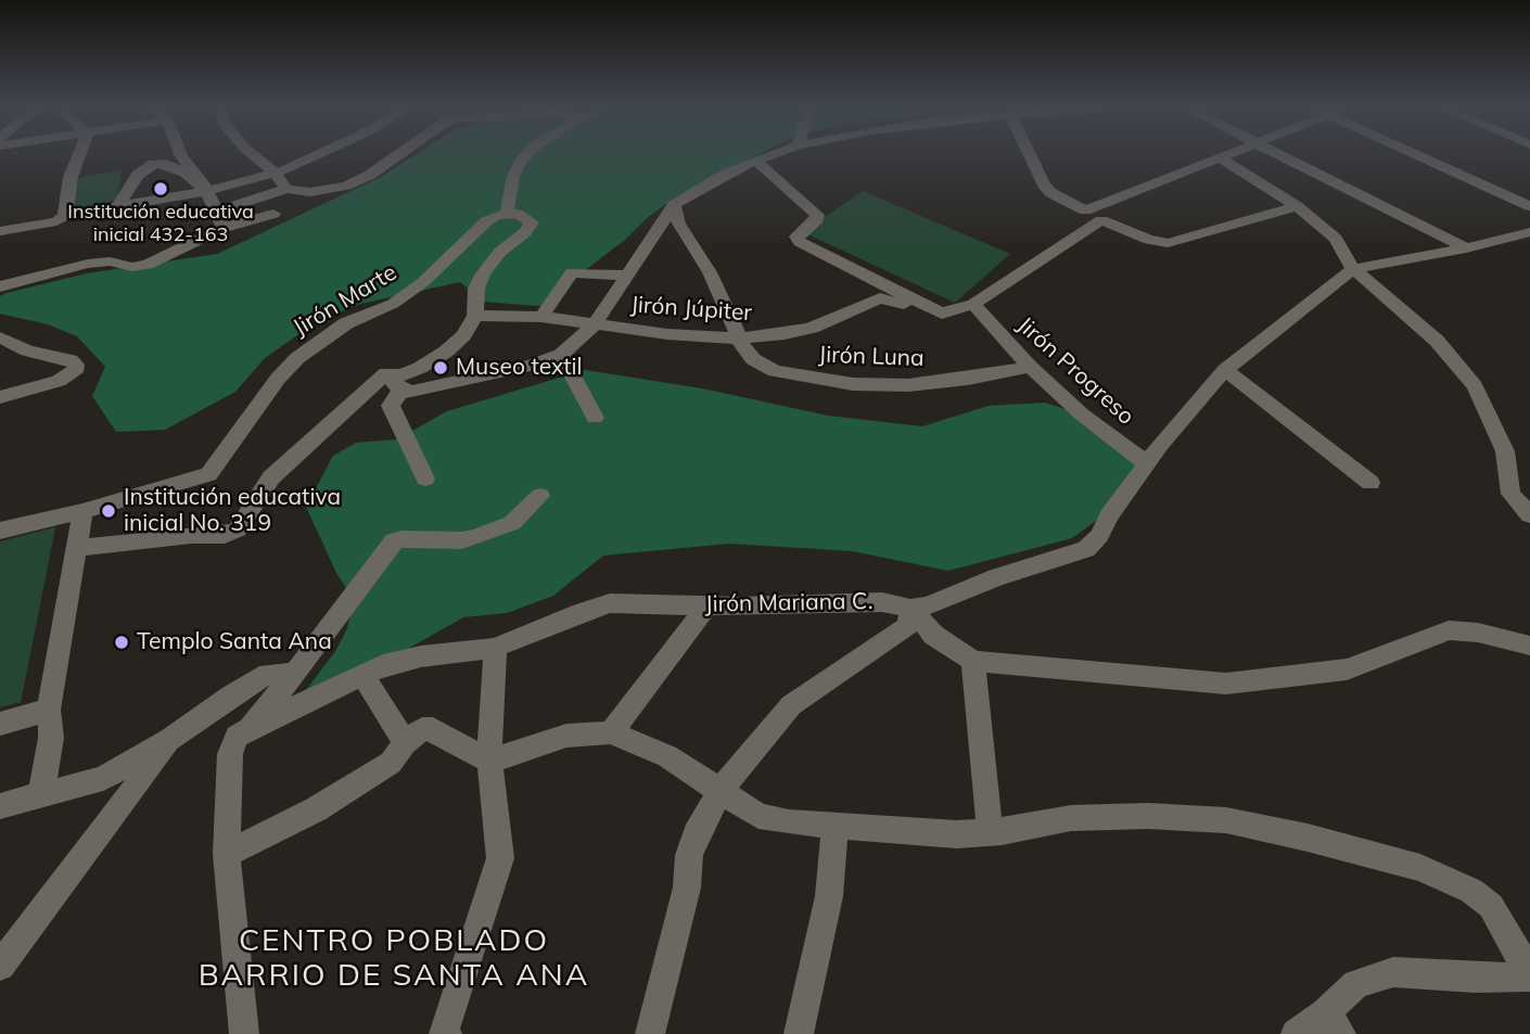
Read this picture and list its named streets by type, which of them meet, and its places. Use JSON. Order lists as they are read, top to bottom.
{
  "streets": {
    "street": [
      "Jirón Marte",
      "Jirón Júpiter",
      "Jirón Luna",
      "Jirón Progreso",
      "Jirón Mariana C."
    ]
  },
  "crossings": [
    ["Jirón Júpiter", "Jirón Luna"],
    ["Jirón Luna", "Jirón Progreso"],
    ["Jirón Progreso", "Jirón Mariana C."]
  ],
  "districts": ["CENTRO POBLADO BARRIO DE SANTA ANA"],
  "places": [
    "Institución educativa inicial 432-163",
    "Museo textil",
    "Institución educativa inicial No. 319",
    "Templo Santa Ana"
  ]
}
